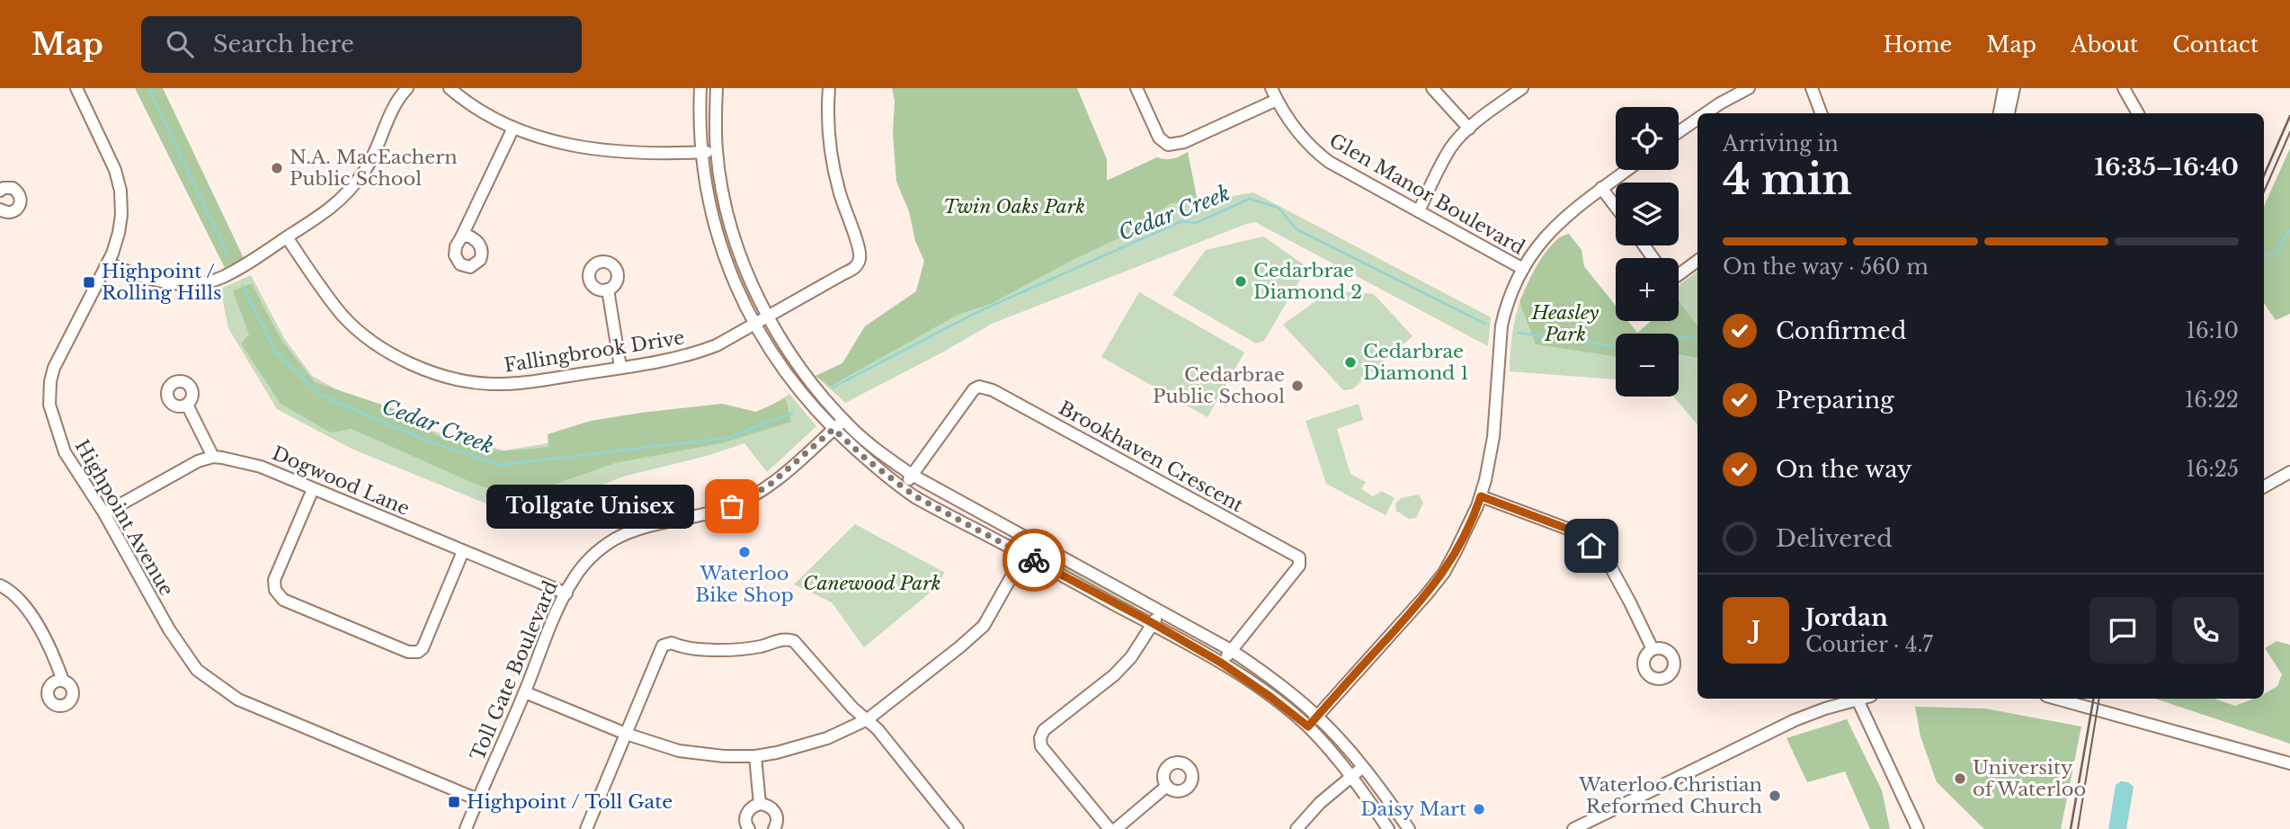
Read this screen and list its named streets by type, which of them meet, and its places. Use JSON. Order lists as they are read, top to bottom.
{
  "streets": {
    "street": [
      "Glen Manor Boulevard",
      "Fallingbrook Drive",
      "Brookhaven Crescent",
      "Dogwood Lane",
      "Highpoint Avenue",
      "Toll Gate Boulevard"
    ]
  },
  "crossings": [
    ["Dogwood Lane", "Toll Gate Boulevard"],
    ["Highpoint Avenue", "Toll Gate Boulevard"]
  ],
  "water": ["Cedar Creek"],
  "parks": ["Twin Oaks Park", "Heasley Park", "Canewood Park"],
  "places": {
    "other": [
      "N.A. MacEachern Public School",
      "Cedarbrae Diamond 2",
      "Cedarbrae Diamond 1",
      "Cedarbrae Public School",
      "Tollgate Unisex",
      "Waterloo Bike Shop",
      "University of Waterloo",
      "Waterloo Christian Reformed Church",
      "Daisy Mart"
    ],
    "transit": ["Highpoint / Rolling Hills", "Highpoint / Toll Gate"]
  },
  "page": {
    "header": "Map",
    "search": "Search here",
    "nav": [
      "Home",
      "Map",
      "About",
      "Contact"
    ],
    "map_buttons": ["+", "−"],
    "heading": ["4 min", "Arriving in", "16:35–16:40"],
    "panel": ["Jordan", "Courier · 4.7"],
    "bar": "On the way · 560 m",
    "list": [
      ["Confirmed", "16:10"],
      ["Preparing", "16:22"],
      ["On the way", "16:25"],
      "Delivered"
    ],
    "bubble": "Tollgate Unisex",
    "round": "J"
  }
}
